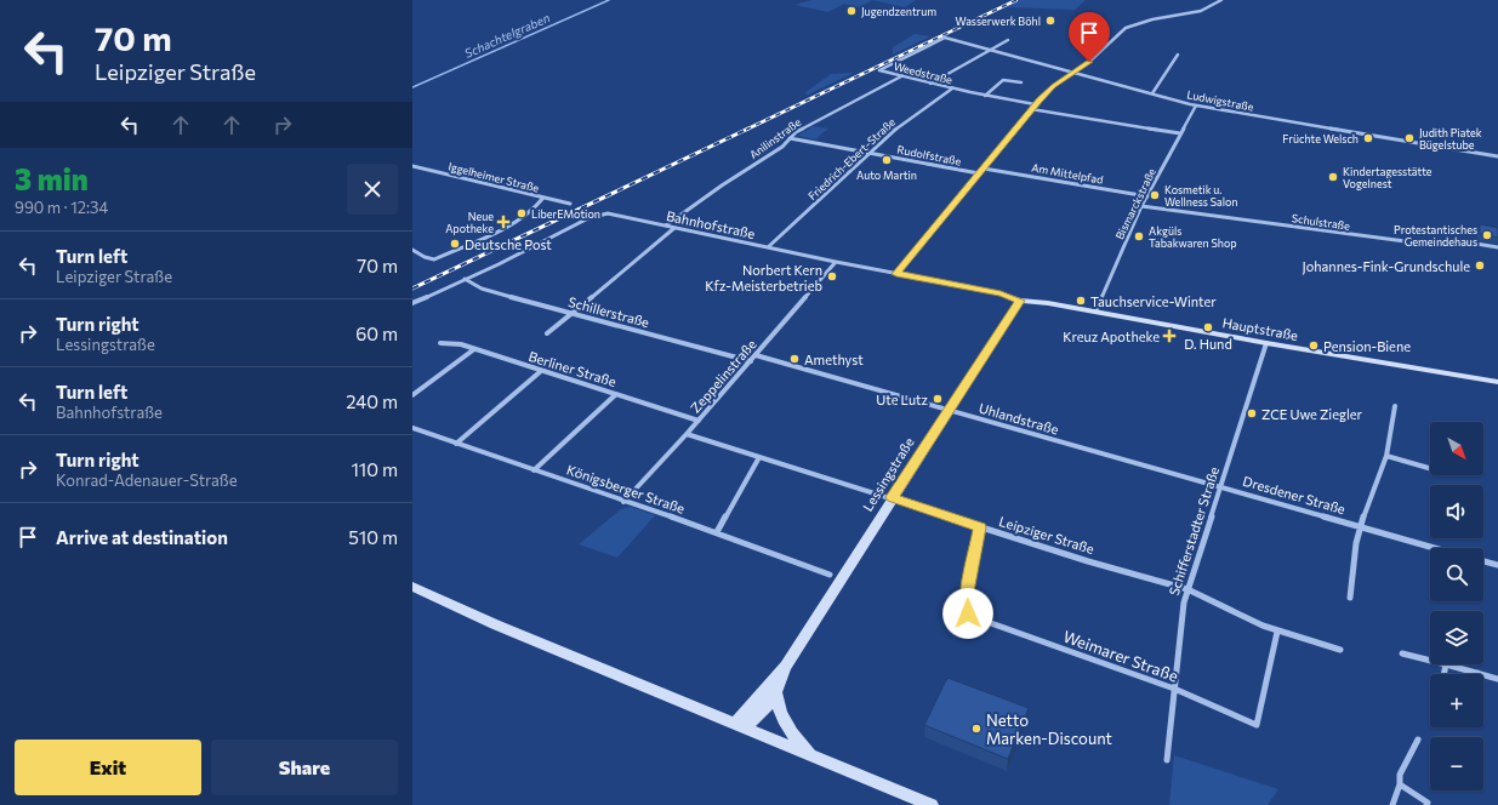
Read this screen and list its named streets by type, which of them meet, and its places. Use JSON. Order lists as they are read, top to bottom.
{
  "streets": {
    "street": [
      "Weedstraße",
      "Ludwigstraße",
      "Anilinstraße",
      "Rudolfstraße",
      "Friedrich-Ebert-Straße",
      "Am Mittelpfad",
      "Iggelheimer Straße",
      "Bismarckstraße",
      "Schulstraße",
      "Bahnhofstraße",
      "Schillerstraße",
      "Hauptstraße",
      "Berliner Straße",
      "Zeppelinstraße",
      "Uhlandstraße",
      "Lessingstraße",
      "Königsberger Straße",
      "Dresdener Straße",
      "Schifferstadter Straße",
      "Leipziger Straße",
      "Weimarer Straße"
    ]
  },
  "crossings": [
    ["Weedstraße", "Ludwigstraße"],
    ["Weedstraße", "Anilinstraße"],
    ["Weedstraße", "Friedrich-Ebert-Straße"],
    ["Ludwigstraße", "Bismarckstraße"],
    ["Anilinstraße", "Rudolfstraße"],
    ["Anilinstraße", "Bahnhofstraße"],
    ["Rudolfstraße", "Friedrich-Ebert-Straße"],
    ["Friedrich-Ebert-Straße", "Bahnhofstraße"],
    ["Am Mittelpfad", "Bismarckstraße"],
    ["Bismarckstraße", "Schulstraße"],
    ["Bismarckstraße", "Hauptstraße"],
    ["Bahnhofstraße", "Schillerstraße"],
    ["Bahnhofstraße", "Hauptstraße"],
    ["Bahnhofstraße", "Zeppelinstraße"],
    ["Bahnhofstraße", "Lessingstraße"],
    ["Schillerstraße", "Zeppelinstraße"],
    ["Hauptstraße", "Lessingstraße"],
    ["Hauptstraße", "Schifferstadter Straße"],
    ["Berliner Straße", "Zeppelinstraße"],
    ["Zeppelinstraße", "Uhlandstraße"],
    ["Zeppelinstraße", "Königsberger Straße"],
    ["Zeppelinstraße", "Leipziger Straße"],
    ["Uhlandstraße", "Lessingstraße"],
    ["Uhlandstraße", "Dresdener Straße"],
    ["Uhlandstraße", "Schifferstadter Straße"],
    ["Lessingstraße", "Leipziger Straße"],
    ["Dresdener Straße", "Schifferstadter Straße"],
    ["Schifferstadter Straße", "Leipziger Straße"],
    ["Schifferstadter Straße", "Weimarer Straße"],
    ["Leipziger Straße", "Weimarer Straße"]
  ],
  "water": ["Schachtelgraben"],
  "places": {
    "other": [
      "Jugendzentrum",
      "Wasserwerk Böhl",
      "Früchte Welsch",
      "Judith Piatek Bügelstube",
      "Auto Martin",
      "Kindertagesstätte Vogelnest",
      "Kosmetik u. Wellness Salon",
      "LiberEMotion",
      "Protestantisches Gemeindehaus",
      "Akgüls Tabakwaren Shop",
      "Deutsche Post",
      "Johannes-Fink-Grundschule",
      "Norbert Kern Kfz-Meisterbetrieb",
      "Tauchservice-Winter",
      "D. Hund",
      "Pension-Biene",
      "Amethyst",
      "Ute Lutz",
      "ZCE Uwe Ziegler",
      "Netto Marken-Discount"
    ],
    "health": ["Neue Apotheke", "Kreuz Apotheke"]
  },
  "north": "bottom right",
  "page": {
    "turn": ["70 m", "Leipziger Straße"],
    "heading": ["3 min", "990 m · 12:34"],
    "list": [
      {
        "name": "Turn left",
        "note": "Leipziger Straße",
        "value": "70 m"
      },
      {
        "name": "Turn right",
        "note": "Lessingstraße",
        "value": "60 m"
      },
      {
        "name": "Turn left",
        "note": "Bahnhofstraße",
        "value": "240 m"
      },
      {
        "name": "Turn right",
        "note": "Konrad-Adenauer-Straße",
        "value": "110 m"
      },
      {
        "name": "Arrive at destination",
        "value": "510 m"
      }
    ],
    "map_buttons": ["+", "−"],
    "buttons": ["Exit", "Share"]
  }
}
